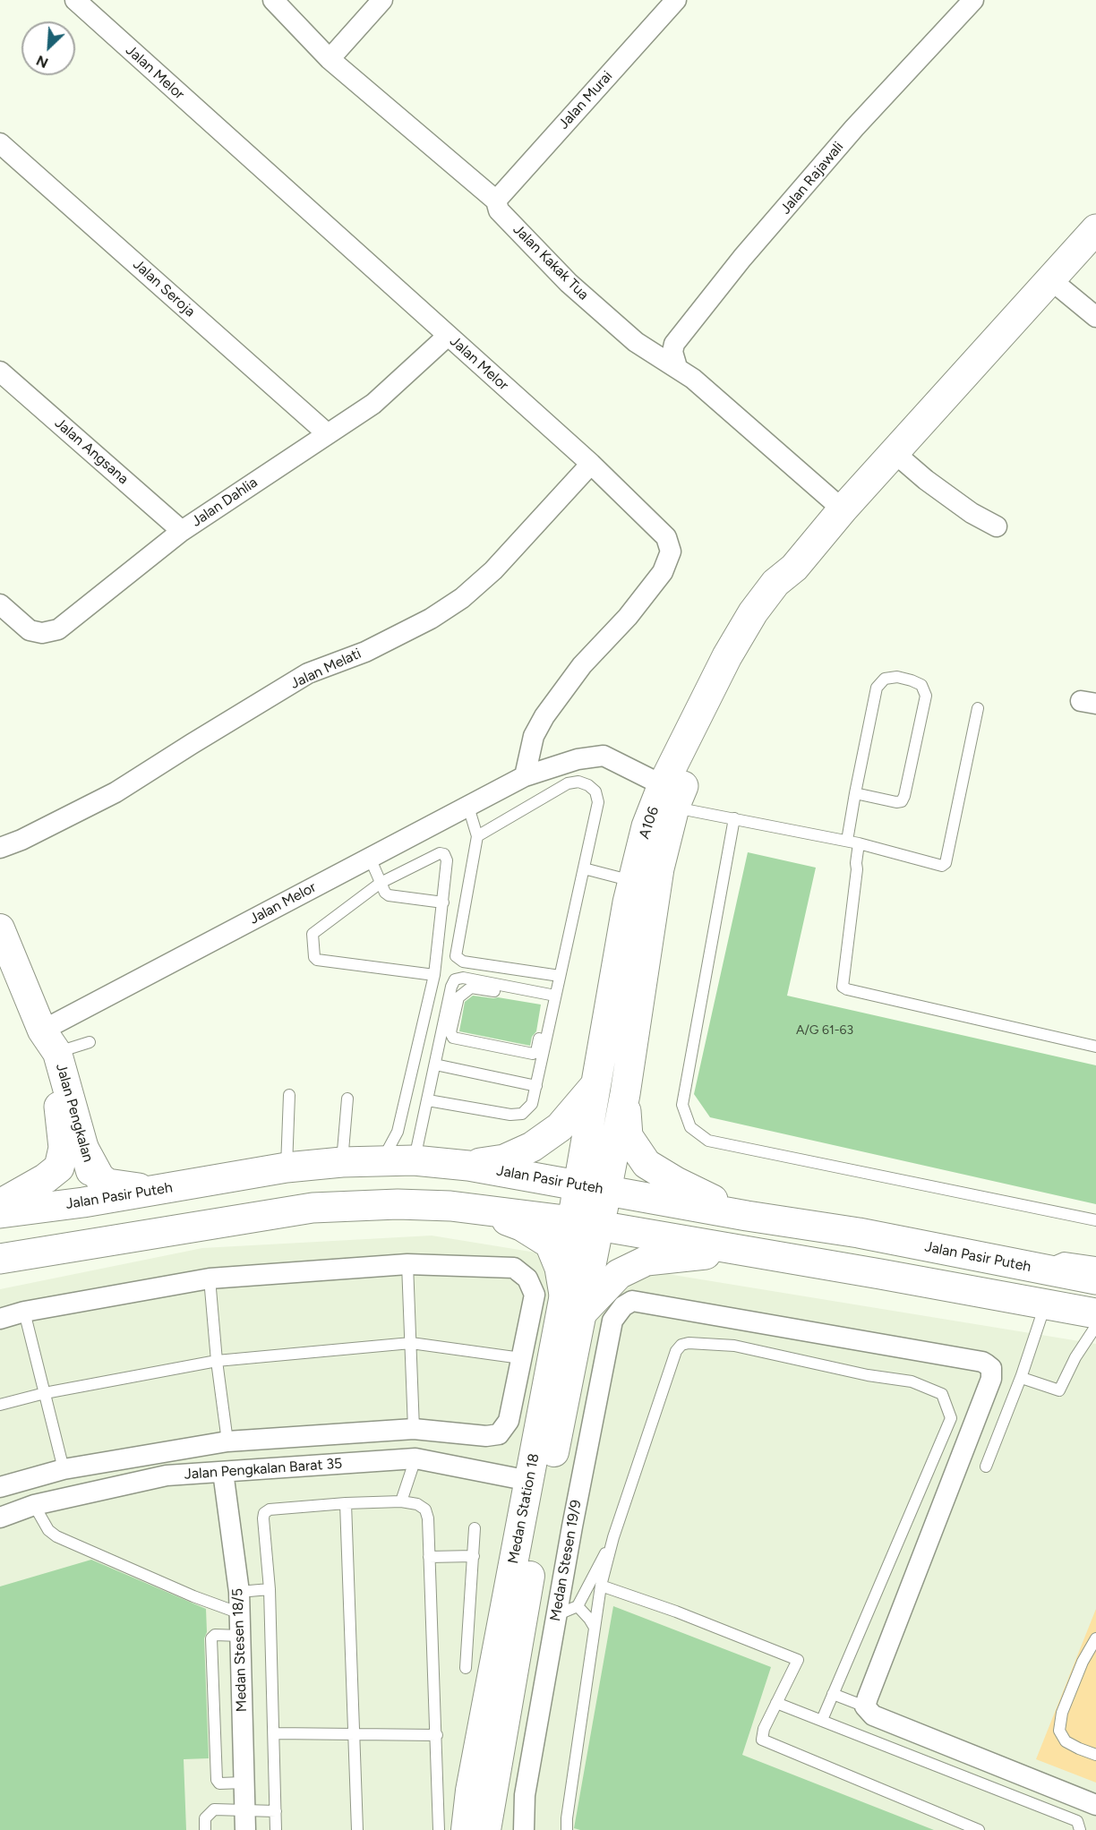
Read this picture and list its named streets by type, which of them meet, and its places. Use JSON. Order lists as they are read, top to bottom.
{
  "streets": {
    "main road": ["A106", "Jalan Pasir Puteh", "Medan Station 18"],
    "street": [
      "Jalan Melor",
      "Jalan Murai",
      "Jalan Rajawali",
      "Jalan Kakak Tua",
      "Jalan Seroja",
      "Jalan Angsana",
      "Jalan Dahlia",
      "Jalan Melati",
      "Jalan Pengkalan",
      "Jalan Pengkalan Barat 35",
      "Medan Stesen 19/9",
      "Medan Stesen 18/5"
    ]
  },
  "crossings": [
    ["Jalan Melor", "Jalan Dahlia"],
    ["Jalan Melor", "Jalan Melati"],
    ["Jalan Melor", "A106"],
    ["Jalan Melor", "Jalan Pengkalan"],
    ["Jalan Murai", "Jalan Kakak Tua"],
    ["Jalan Rajawali", "Jalan Kakak Tua"],
    ["Jalan Kakak Tua", "A106"],
    ["Jalan Seroja", "Jalan Dahlia"],
    ["Jalan Angsana", "Jalan Dahlia"],
    ["A106", "Medan Station 18"],
    ["Jalan Pengkalan", "Jalan Pasir Puteh"],
    ["Jalan Pasir Puteh", "Medan Station 18"],
    ["Jalan Pengkalan Barat 35", "Medan Station 18"],
    ["Jalan Pengkalan Barat 35", "Medan Stesen 18/5"]
  ],
  "house_numbers": ["A/G 61-63"],
  "north": "bottom left"
}
